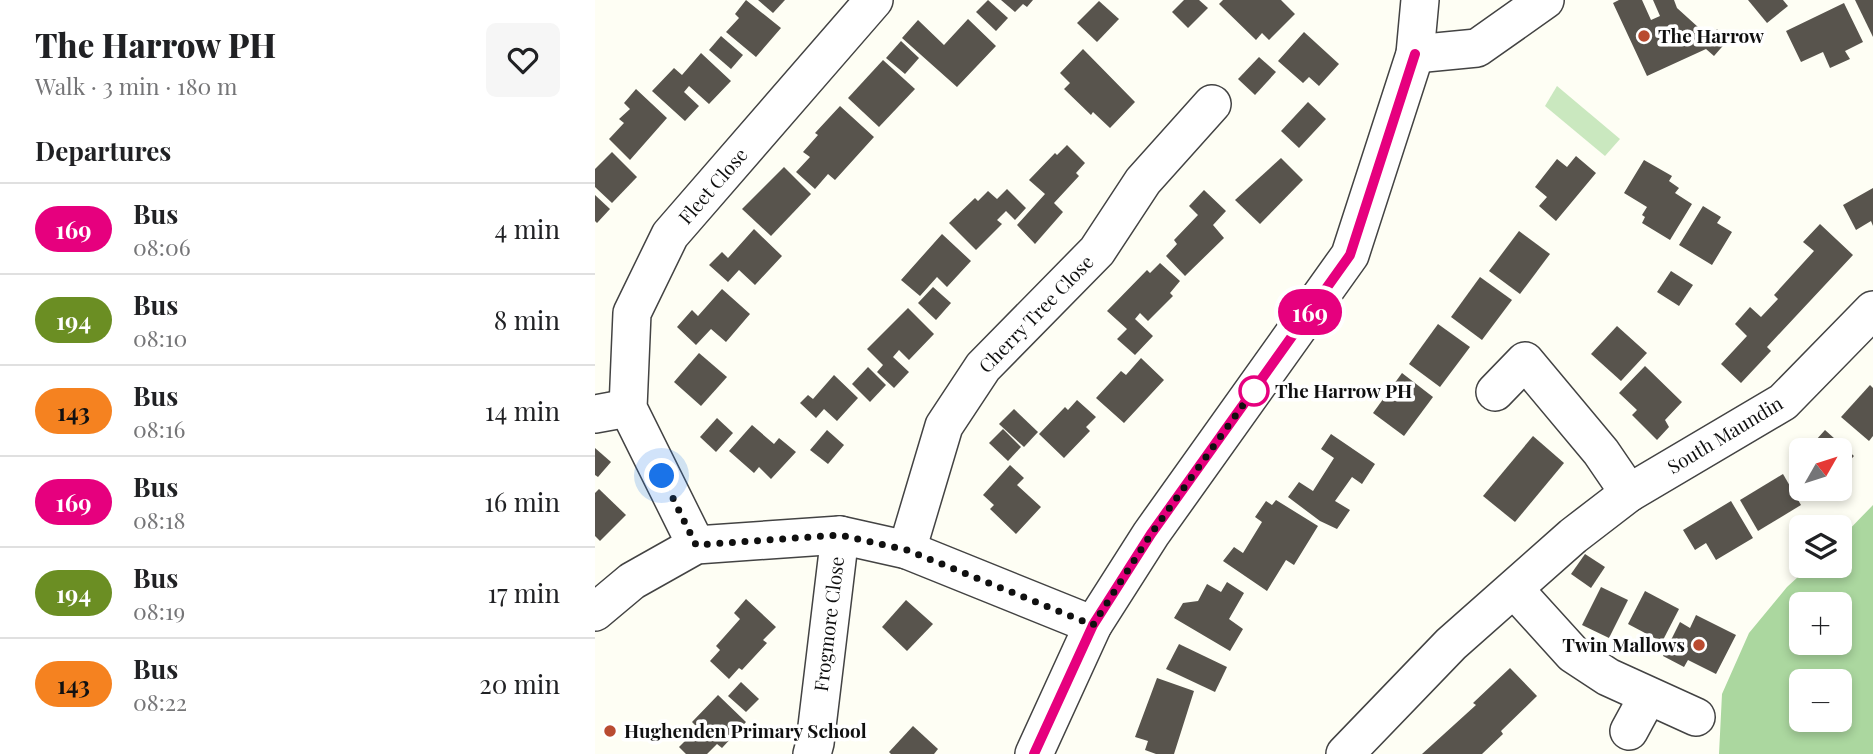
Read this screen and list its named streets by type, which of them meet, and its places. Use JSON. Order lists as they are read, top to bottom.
{
  "streets": {
    "street": [
      "Fleet Close",
      "Cherry Tree Close",
      "South Maundin",
      "Frogmore Close"
    ]
  },
  "places": [
    "The Harrow",
    "The Harrow PH",
    "Twin Mallows",
    "Hughenden Primary School"
  ],
  "lines": ["bus line 169"],
  "north": "top right",
  "page": {
    "heading": [
      ["The Harrow PH", "Walk · 3 min · 180 m"],
      "Departures"
    ],
    "on_map": "169",
    "list": [
      {
        "mark": "169",
        "name": "Bus",
        "note": "08:06",
        "value": "4 min"
      },
      {
        "mark": "194",
        "name": "Bus",
        "note": "08:10",
        "value": "8 min"
      },
      {
        "mark": "143",
        "name": "Bus",
        "note": "08:16",
        "value": "14 min"
      },
      {
        "mark": "169",
        "name": "Bus",
        "note": "08:18",
        "value": "16 min"
      },
      {
        "mark": "194",
        "name": "Bus",
        "note": "08:19",
        "value": "17 min"
      },
      {
        "mark": "143",
        "name": "Bus",
        "note": "08:22",
        "value": "20 min"
      }
    ],
    "map_buttons": ["+", "−"]
  }
}
